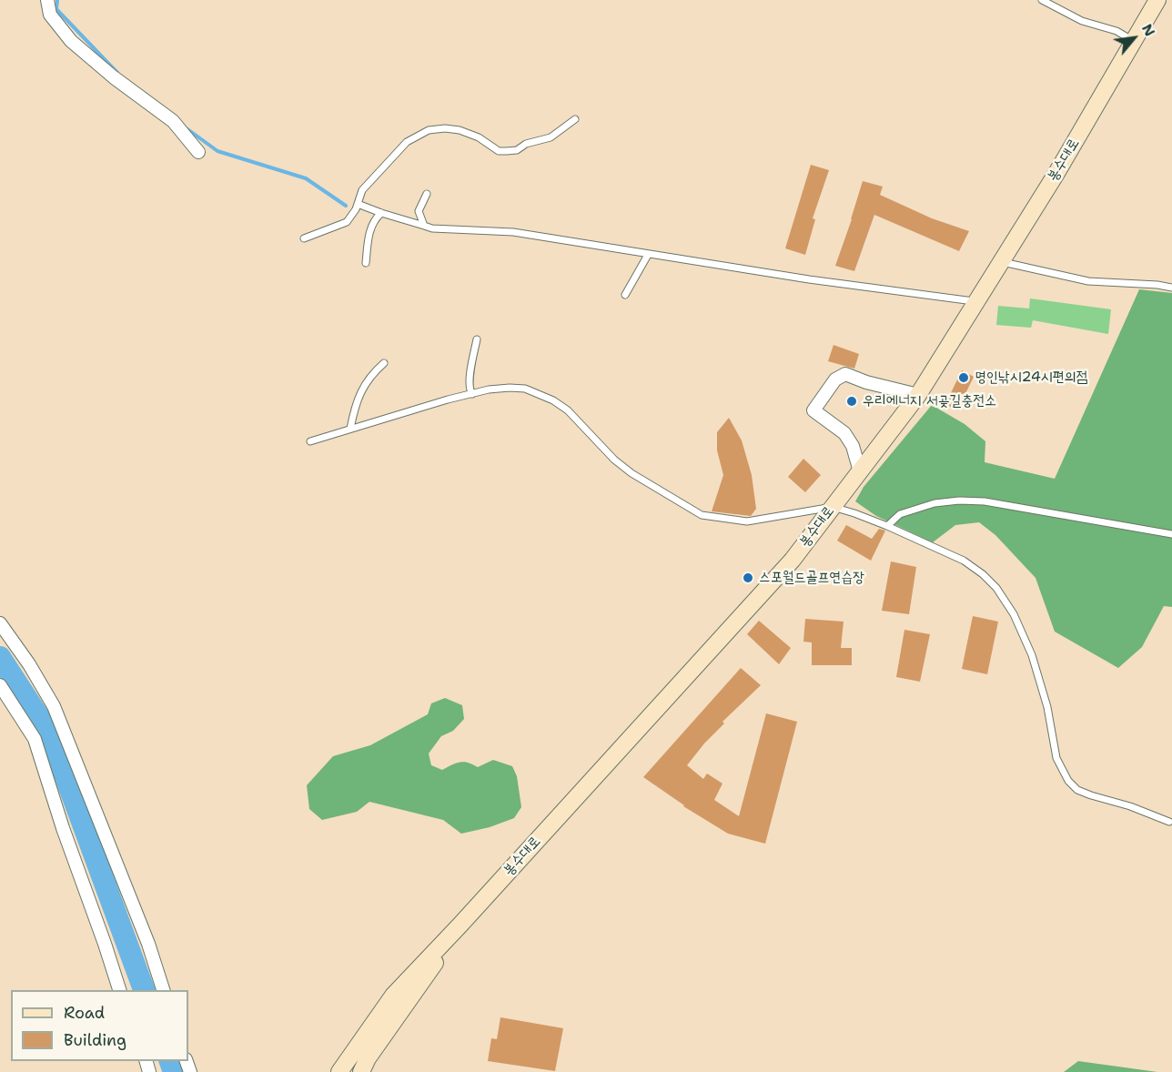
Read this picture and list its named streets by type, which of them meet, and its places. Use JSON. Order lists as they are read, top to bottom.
{
  "streets": {
    "main road": ["봉수대로"]
  },
  "places": ["명인낚시24시편의점", "우리에너지 서곶길충전소", "스포월드골프연습장"],
  "legend": ["Road", "Building"],
  "north": "top right"
}
